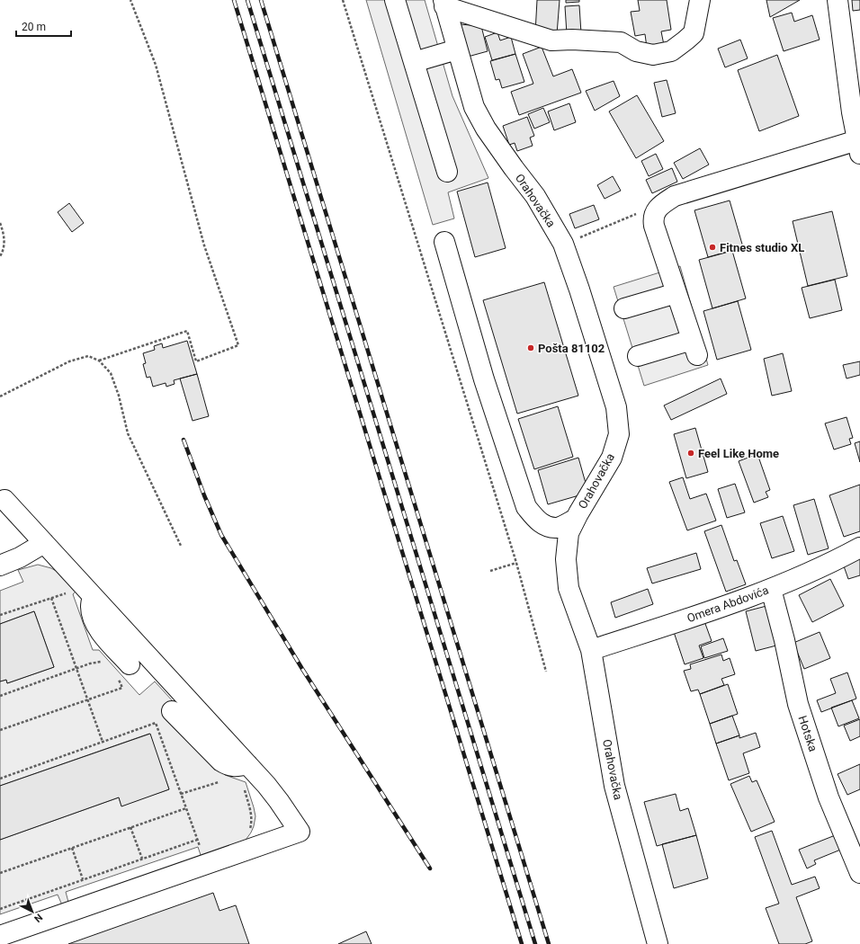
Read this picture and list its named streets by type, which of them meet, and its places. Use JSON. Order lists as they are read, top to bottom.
{
  "streets": {
    "street": ["Orahovačka", "Omera Abdovića", "Hotska"]
  },
  "crossings": [
    ["Orahovačka", "Omera Abdovića"],
    ["Omera Abdovića", "Hotska"]
  ],
  "places": ["Fitnes studio XL", "Pošta 81102", "Feel Like Home"],
  "scale_bar": "20 m",
  "north": "bottom right"
}
